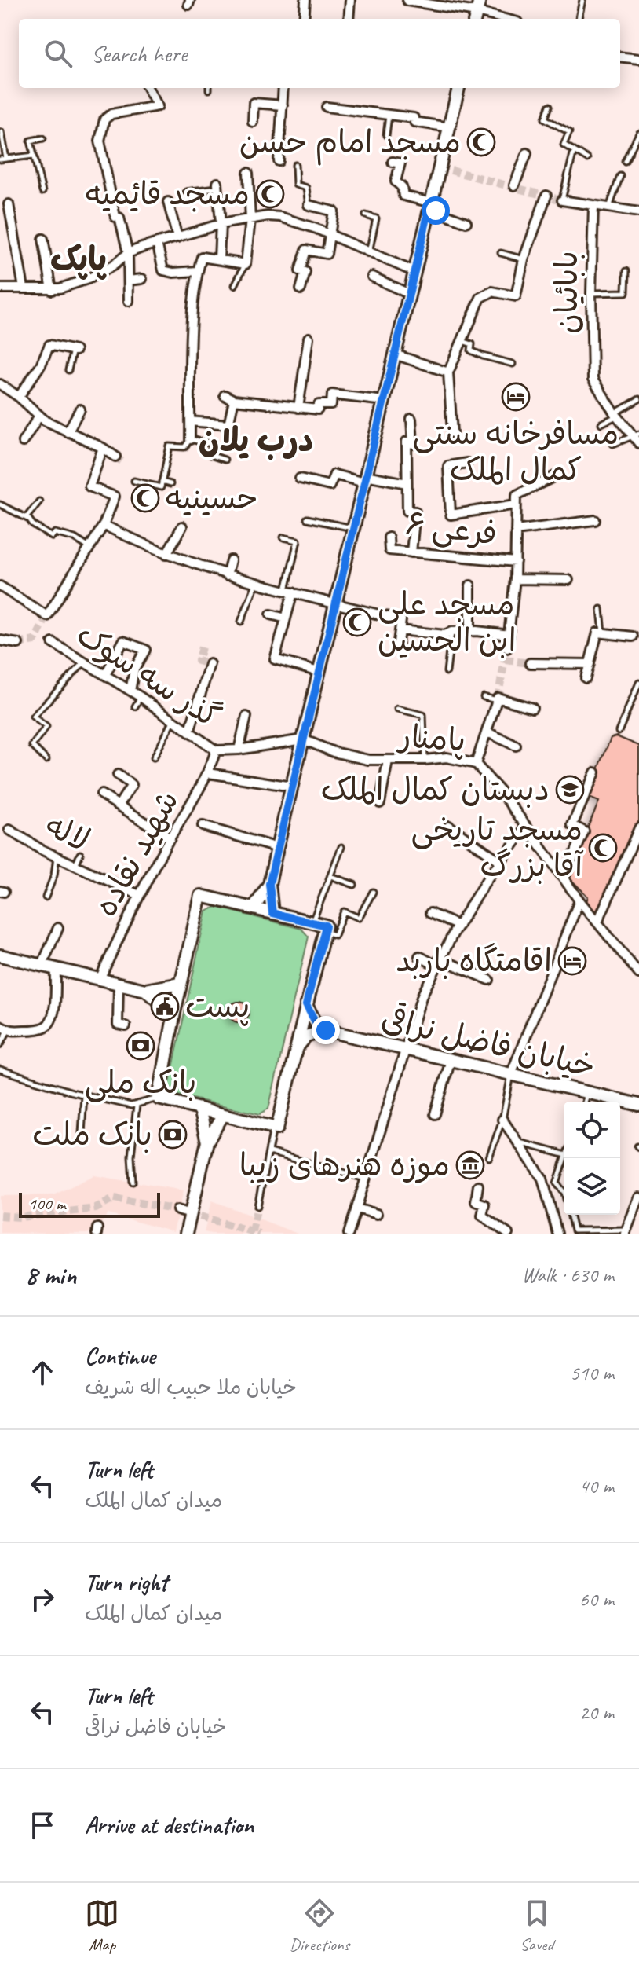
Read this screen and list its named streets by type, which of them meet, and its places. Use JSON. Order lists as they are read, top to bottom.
{
  "streets": {
    "main road": ["خیابان فاضل نراقی"],
    "street": [
      "بابائیان",
      "فرعی ۶",
      "گذر سه سوک",
      "پامنار",
      "لاله",
      "شهید نقاده"
    ]
  },
  "crossings": [
    ["گذر سه سوک", "شهید نقاده"],
    ["لاله", "شهید نقاده"]
  ],
  "districts": ["پاپک", "درب یلان"],
  "places": {
    "mosque": [
      "مسجد امام حسن",
      "مسجد قایٔمیه",
      "حسینیه",
      "مسجد علی ابن الحسین",
      "مسجد تاریخی آقا بزرگ"
    ],
    "hotel": ["مسافرخانه سنتی کمال الملک", "اقامتگاه باربد"],
    "school or university": ["دبستان کمال الملک"],
    "public building": ["پست"],
    "bank": ["بانک ملی", "بانک ملت"],
    "museum": ["موزه هنرهای زیبا"]
  },
  "scale_bar": "100 m",
  "page": {
    "search": "Search here",
    "scale": "100 m",
    "heading": ["8 min", "Walk · 630 m"],
    "list": [
      ["Continue", "خیابان ملا حبیب اله شریف", "510 m"],
      ["Turn left", "میدان کمال الملک", "40 m"],
      ["Turn right", "میدان کمال الملک", "60 m"],
      ["Turn left", "خیابان فاضل نراقی", "20 m"],
      "Arrive at destination"
    ],
    "nav": ["Map", "Directions", "Saved"]
  }
}
